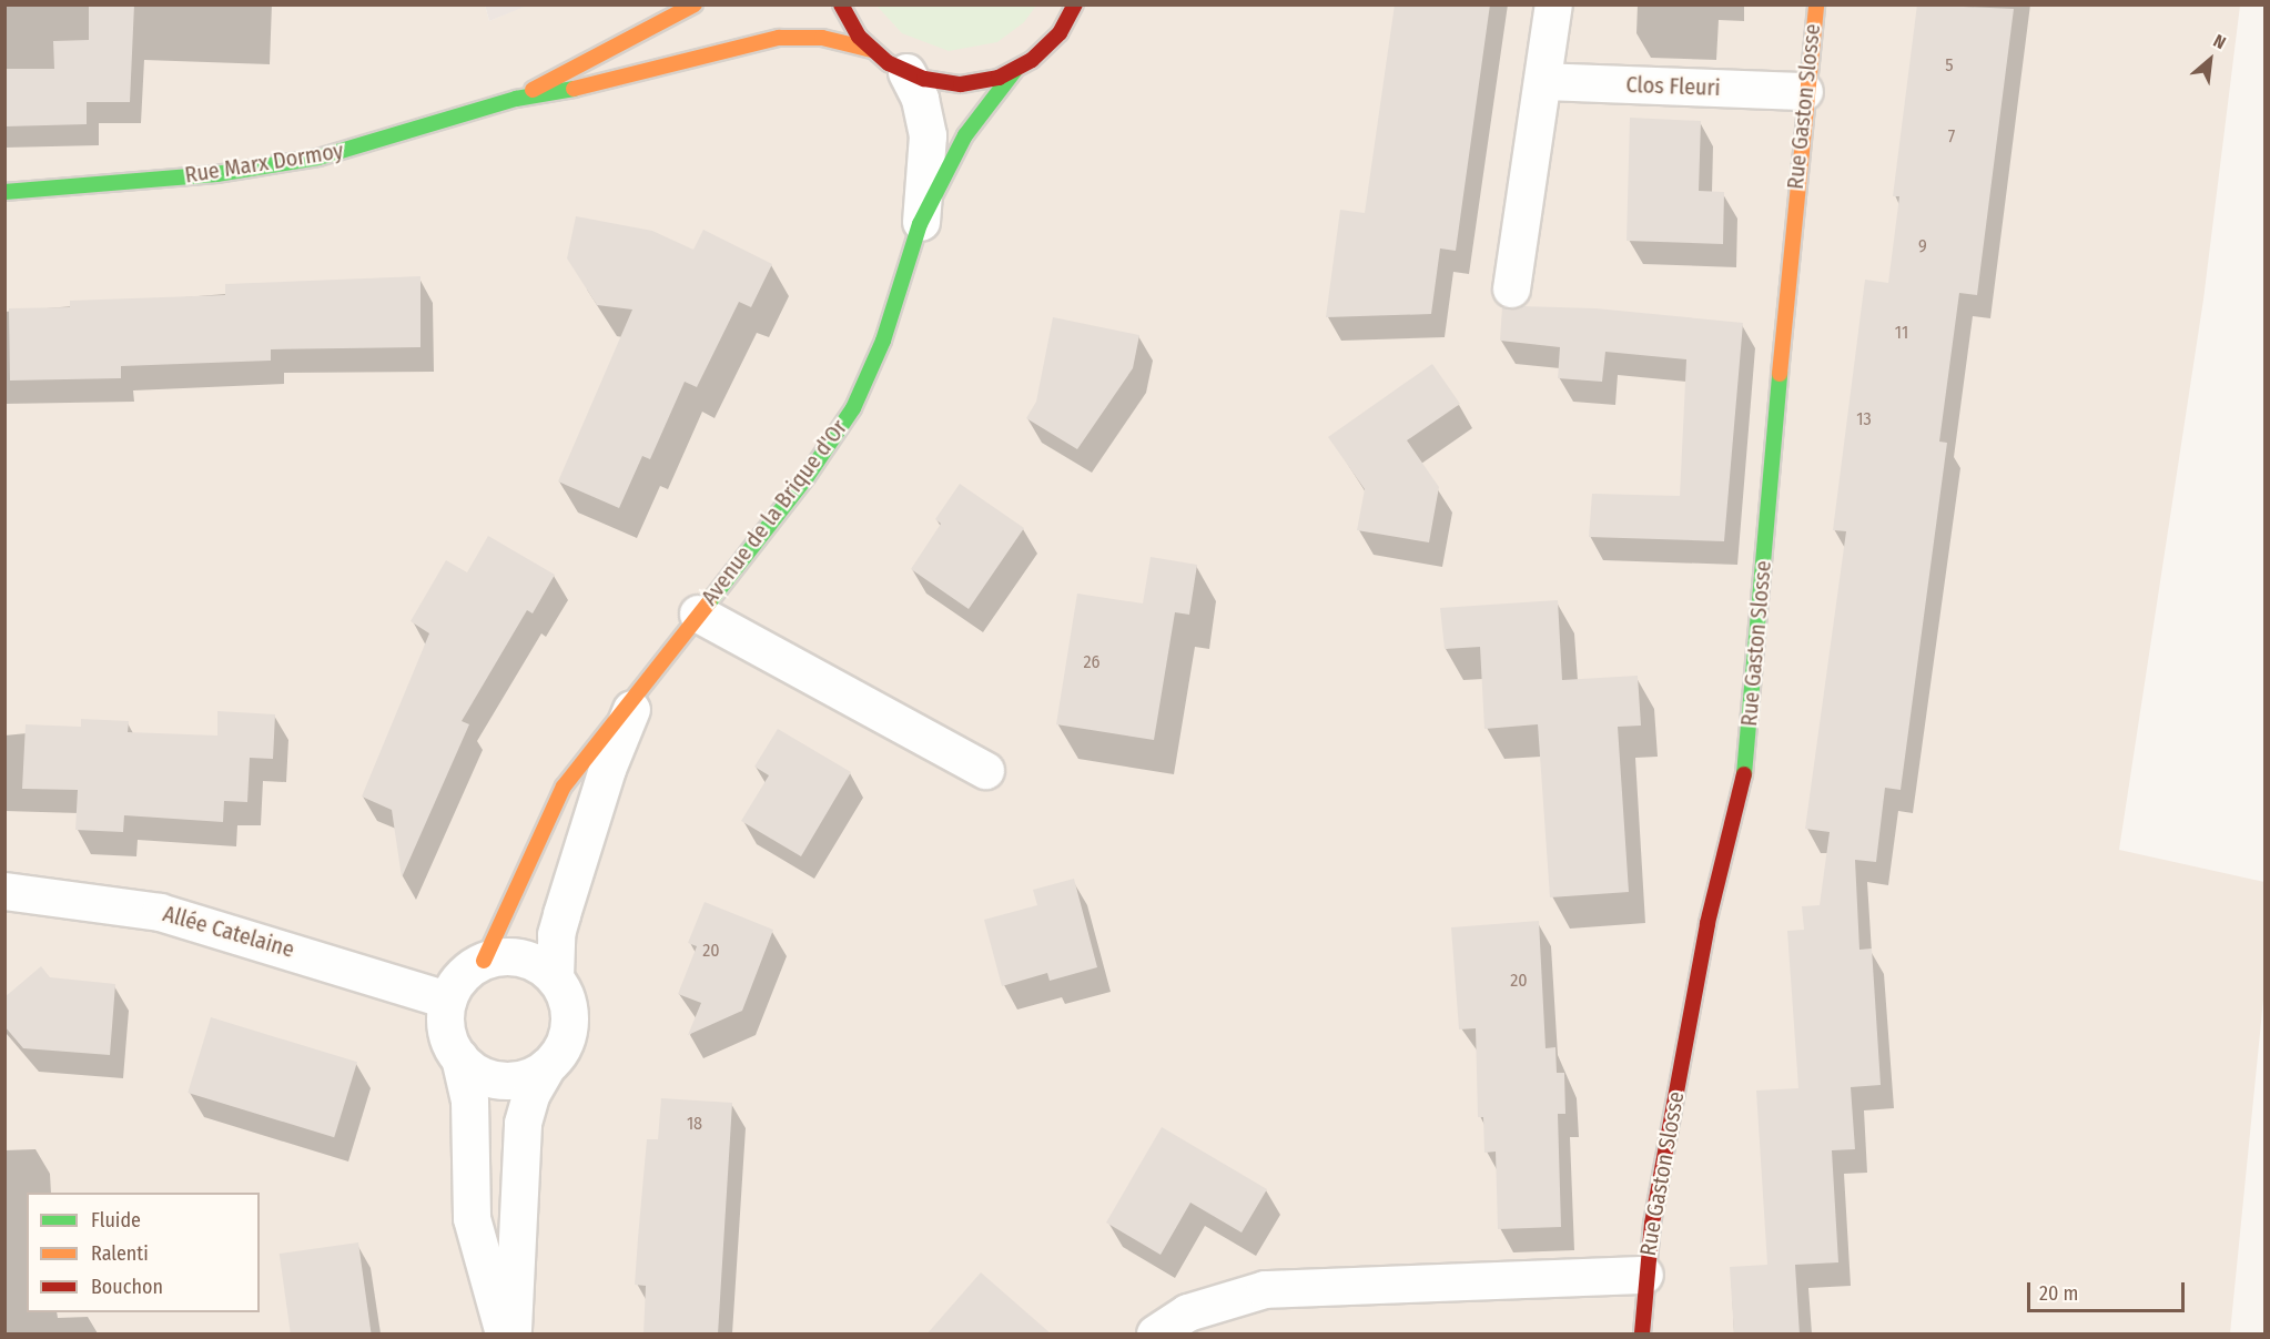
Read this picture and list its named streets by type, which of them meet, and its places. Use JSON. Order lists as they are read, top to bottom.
{
  "streets": {
    "street": [
      "Clos Fleuri",
      "Rue Gaston Slosse",
      "Rue Marx Dormoy",
      "Avenue de la Brique d'Or",
      "Allée Catelaine"
    ]
  },
  "crossings": [
    ["Clos Fleuri", "Rue Gaston Slosse"],
    ["Avenue de la Brique d'Or", "Allée Catelaine"]
  ],
  "house_numbers": [
    "5",
    "7",
    "9",
    "11",
    "13",
    "26",
    "20",
    "20",
    "18"
  ],
  "legend": ["Fluide", "Ralenti", "Bouchon"],
  "scale_bar": "20 m",
  "north": "top right"
}
